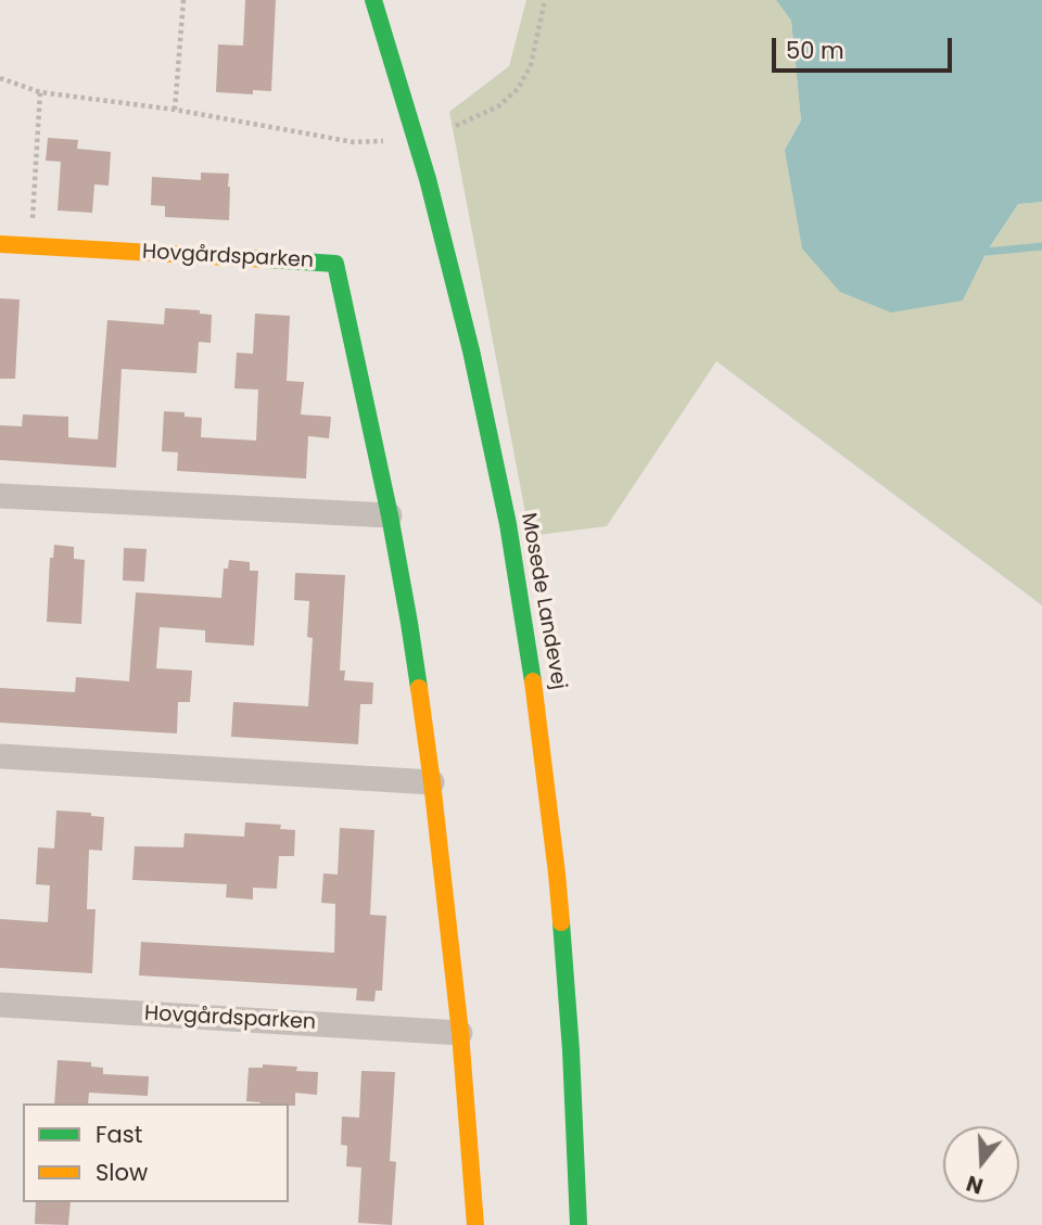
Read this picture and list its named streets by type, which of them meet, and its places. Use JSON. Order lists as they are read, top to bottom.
{
  "streets": {
    "street": ["Hovgårdsparken", "Mosede Landevej"]
  },
  "legend": ["Fast", "Slow"],
  "scale_bar": "50 m",
  "north": "bottom"
}
